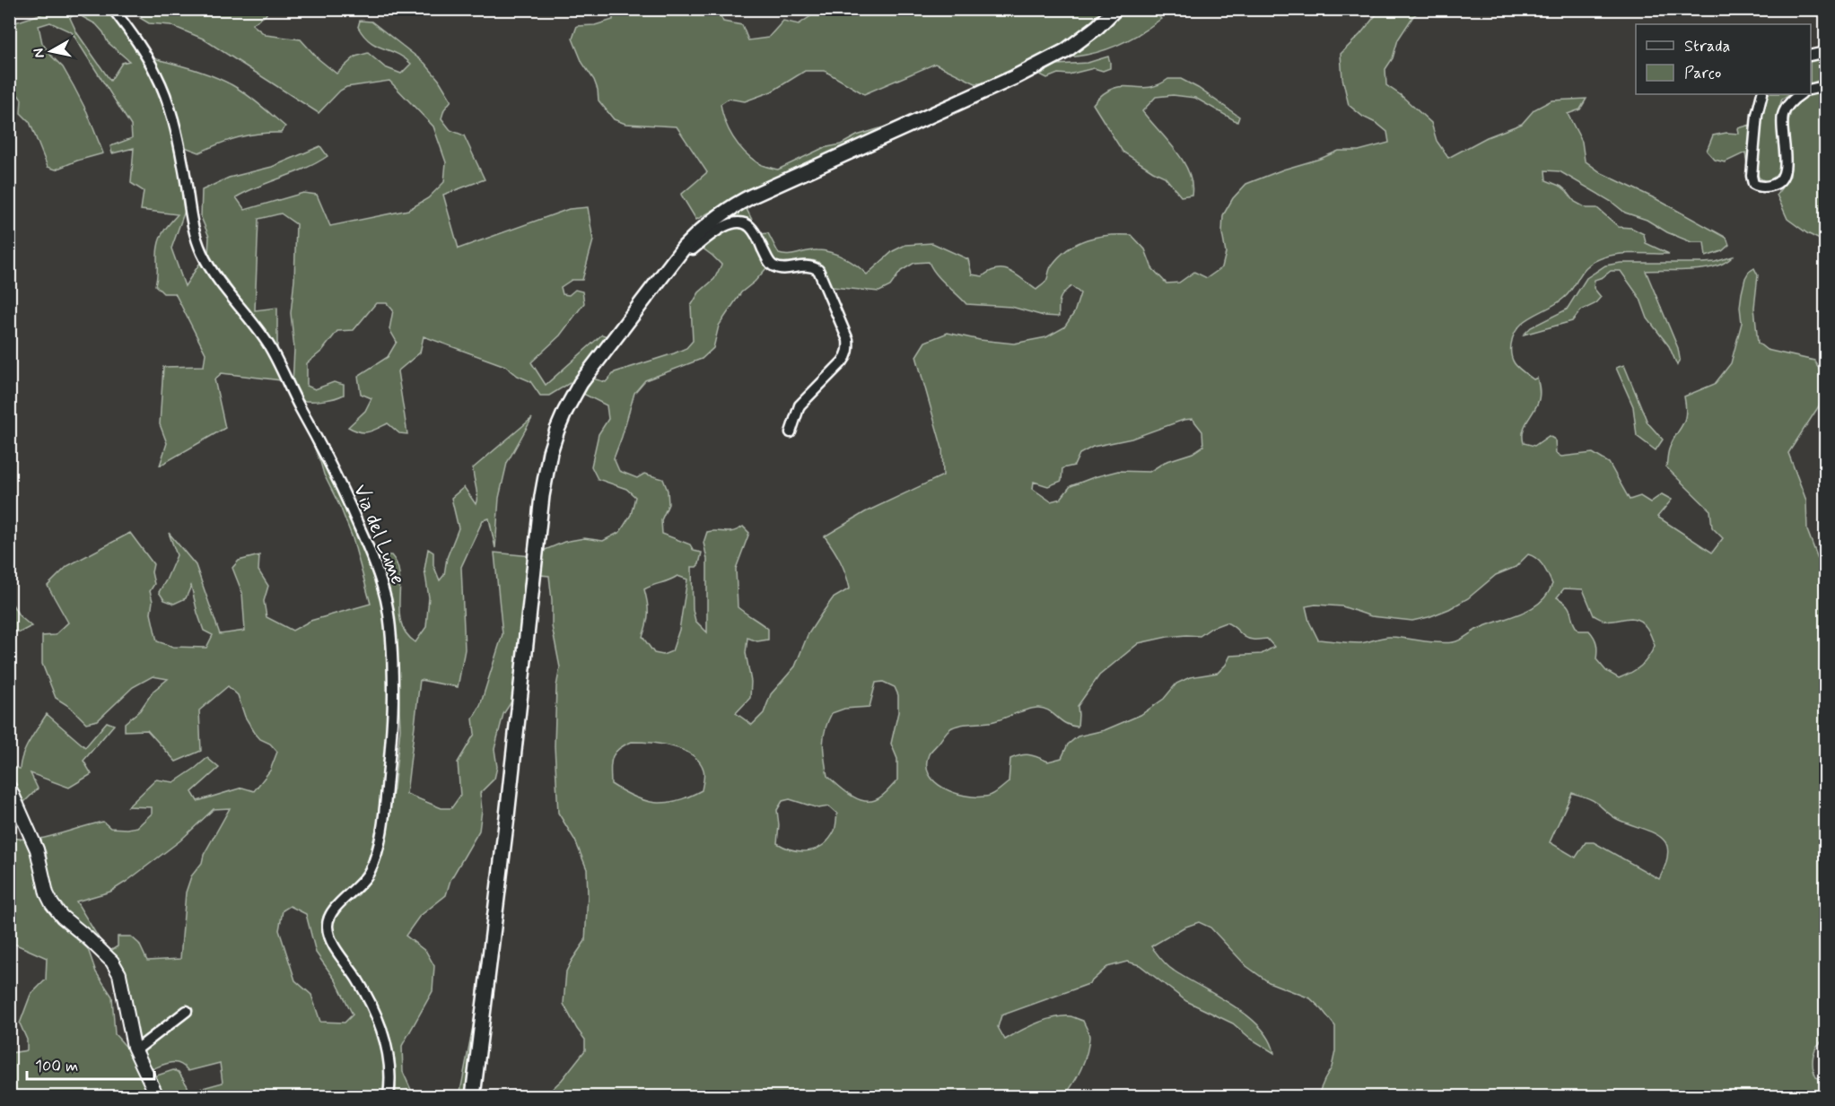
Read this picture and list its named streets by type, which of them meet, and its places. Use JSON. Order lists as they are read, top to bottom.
{
  "streets": {
    "street": ["Via del Lume"]
  },
  "legend": ["Strada", "Parco"],
  "scale_bar": "100 m",
  "north": "left"
}
